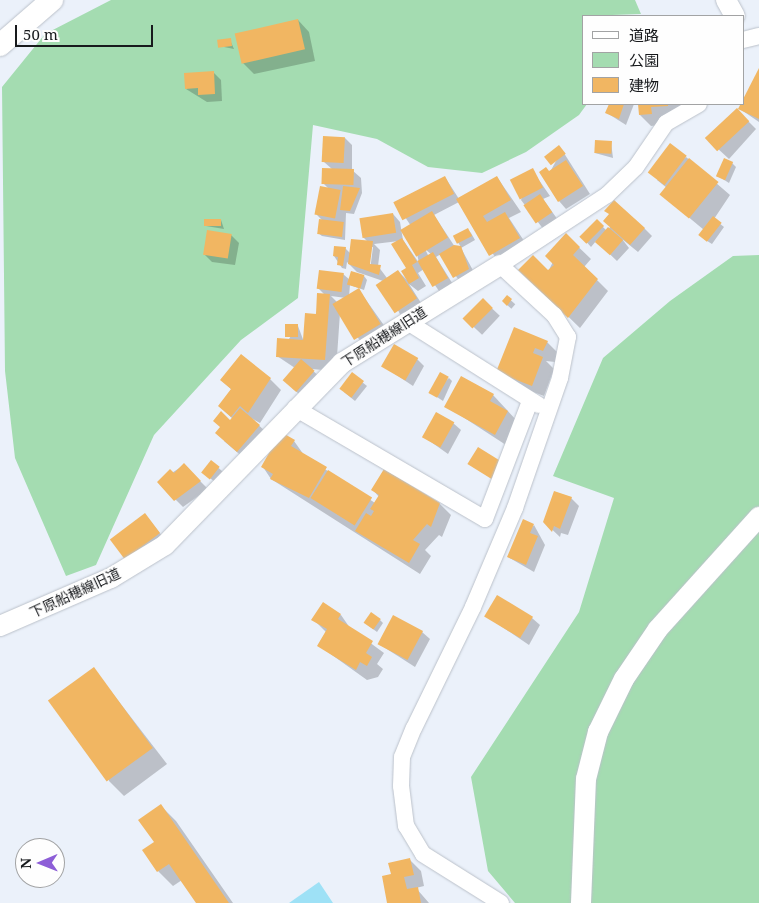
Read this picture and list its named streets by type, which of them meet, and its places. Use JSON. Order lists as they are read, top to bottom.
{
  "streets": {
    "street": ["下原船穂線旧道"]
  },
  "legend": ["道路", "公園", "建物"],
  "scale_bar": "50 m",
  "north": "left"
}
